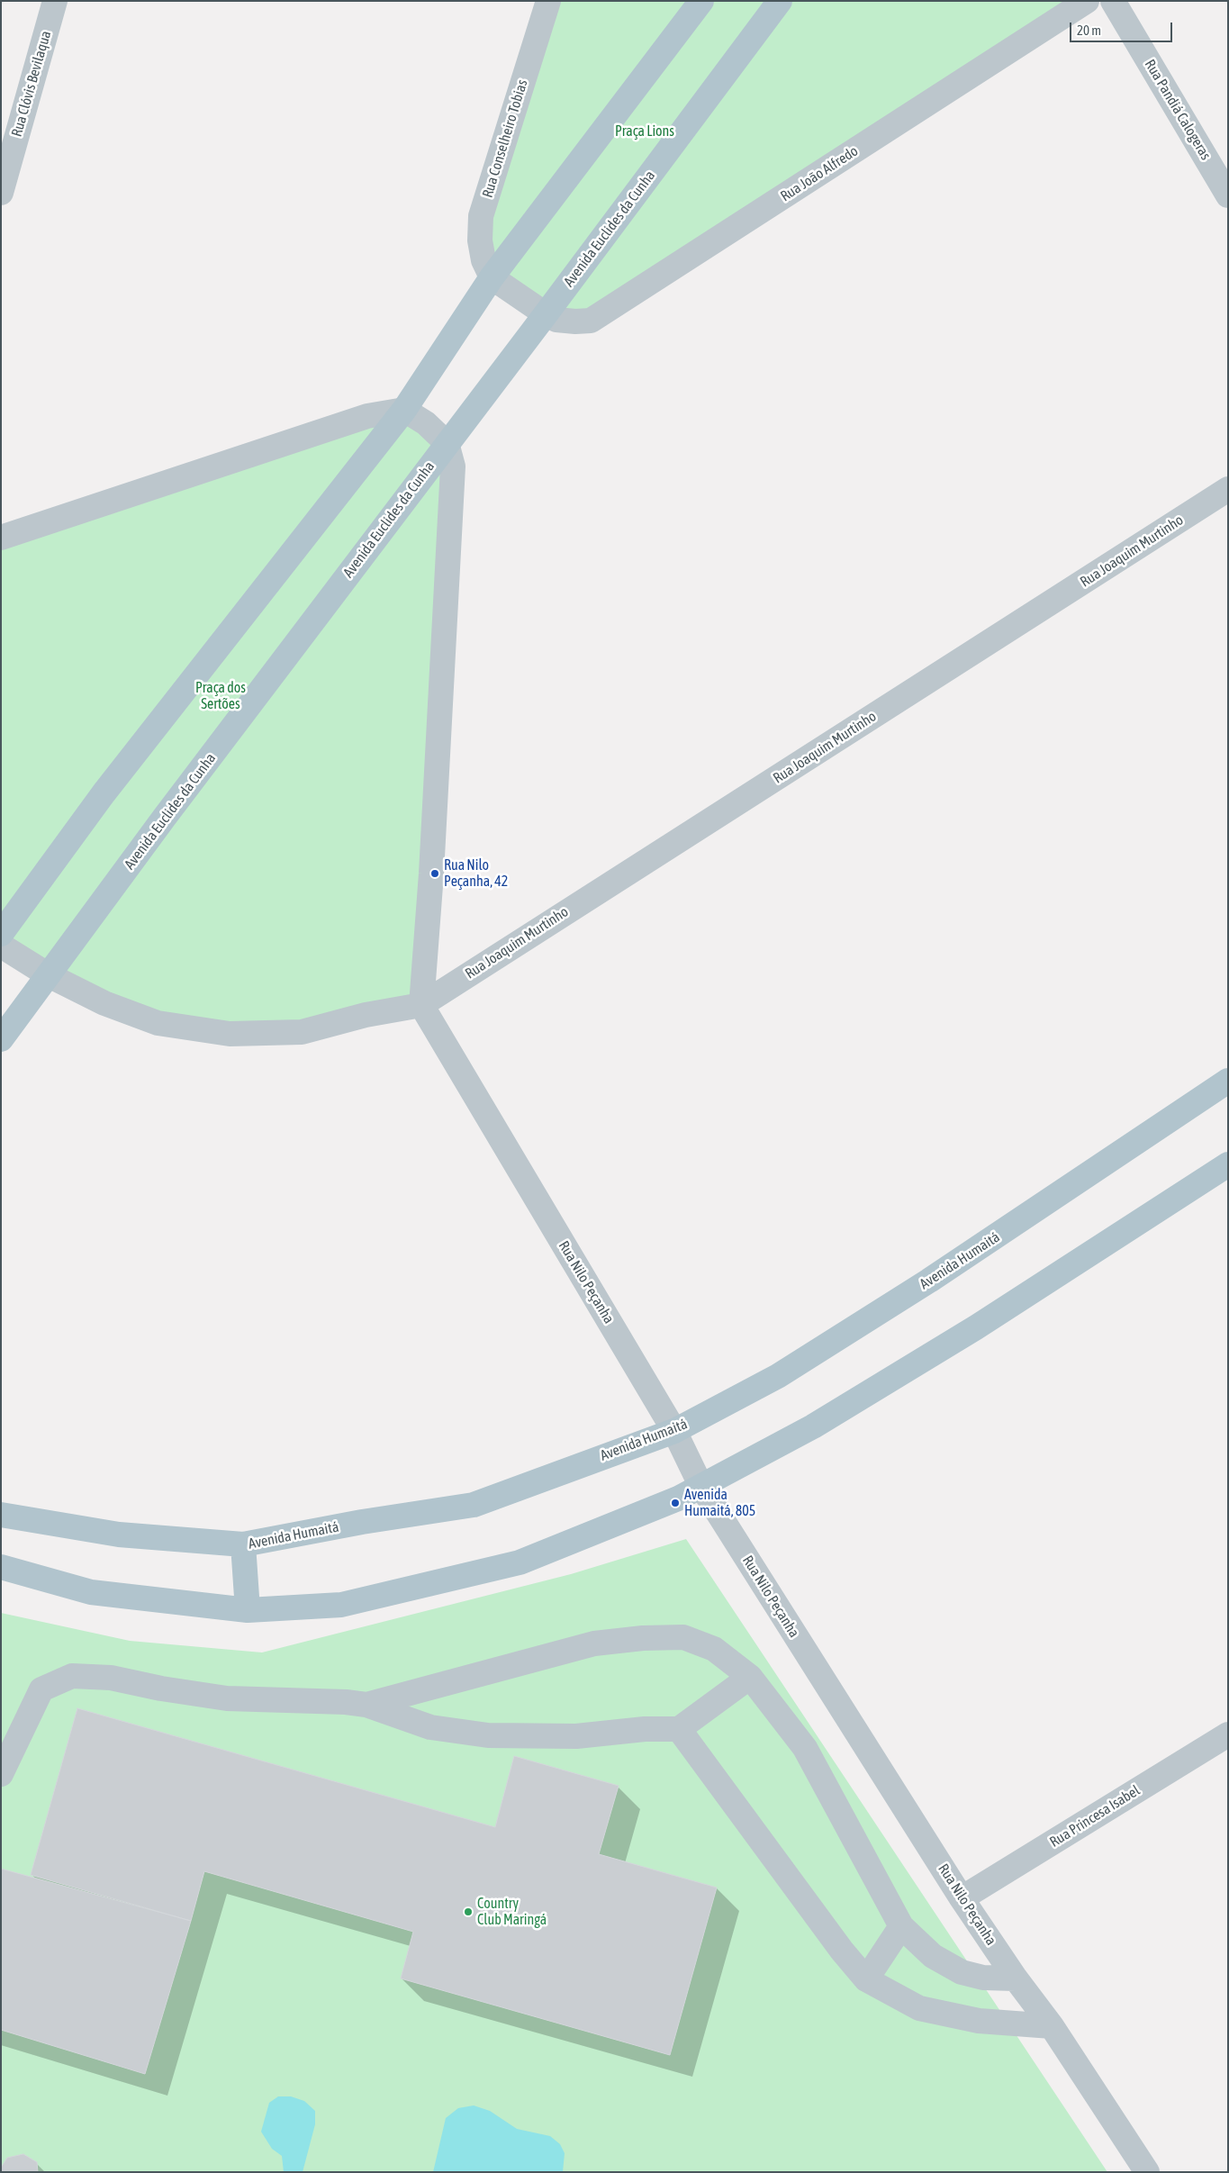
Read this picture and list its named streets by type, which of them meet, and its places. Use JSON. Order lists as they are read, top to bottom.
{
  "streets": {
    "main road": ["Avenida Euclides da Cunha", "Avenida Humaitá"],
    "street": [
      "Rua Clóvis Bevilaqua",
      "Rua Pandiá Calogeras",
      "Rua Conselheiro Tobias",
      "Rua João Alfredo",
      "Rua Joaquim Murtinho",
      "Rua Nilo Peçanha",
      "Rua Princesa Isabel"
    ]
  },
  "crossings": [
    ["Rua Conselheiro Tobias", "Rua João Alfredo"],
    ["Rua João Alfredo", "Avenida Euclides da Cunha"],
    ["Rua Joaquim Murtinho", "Rua Nilo Peçanha"],
    ["Avenida Humaitá", "Rua Nilo Peçanha"],
    ["Rua Nilo Peçanha", "Rua Princesa Isabel"]
  ],
  "parks": ["Praça Lions", "Praça dos Sertões"],
  "places": ["Rua Nilo Peçanha, 42", "Avenida Humaitá, 805", "Country Club Maringá"],
  "scale_bar": "20 m"
}
